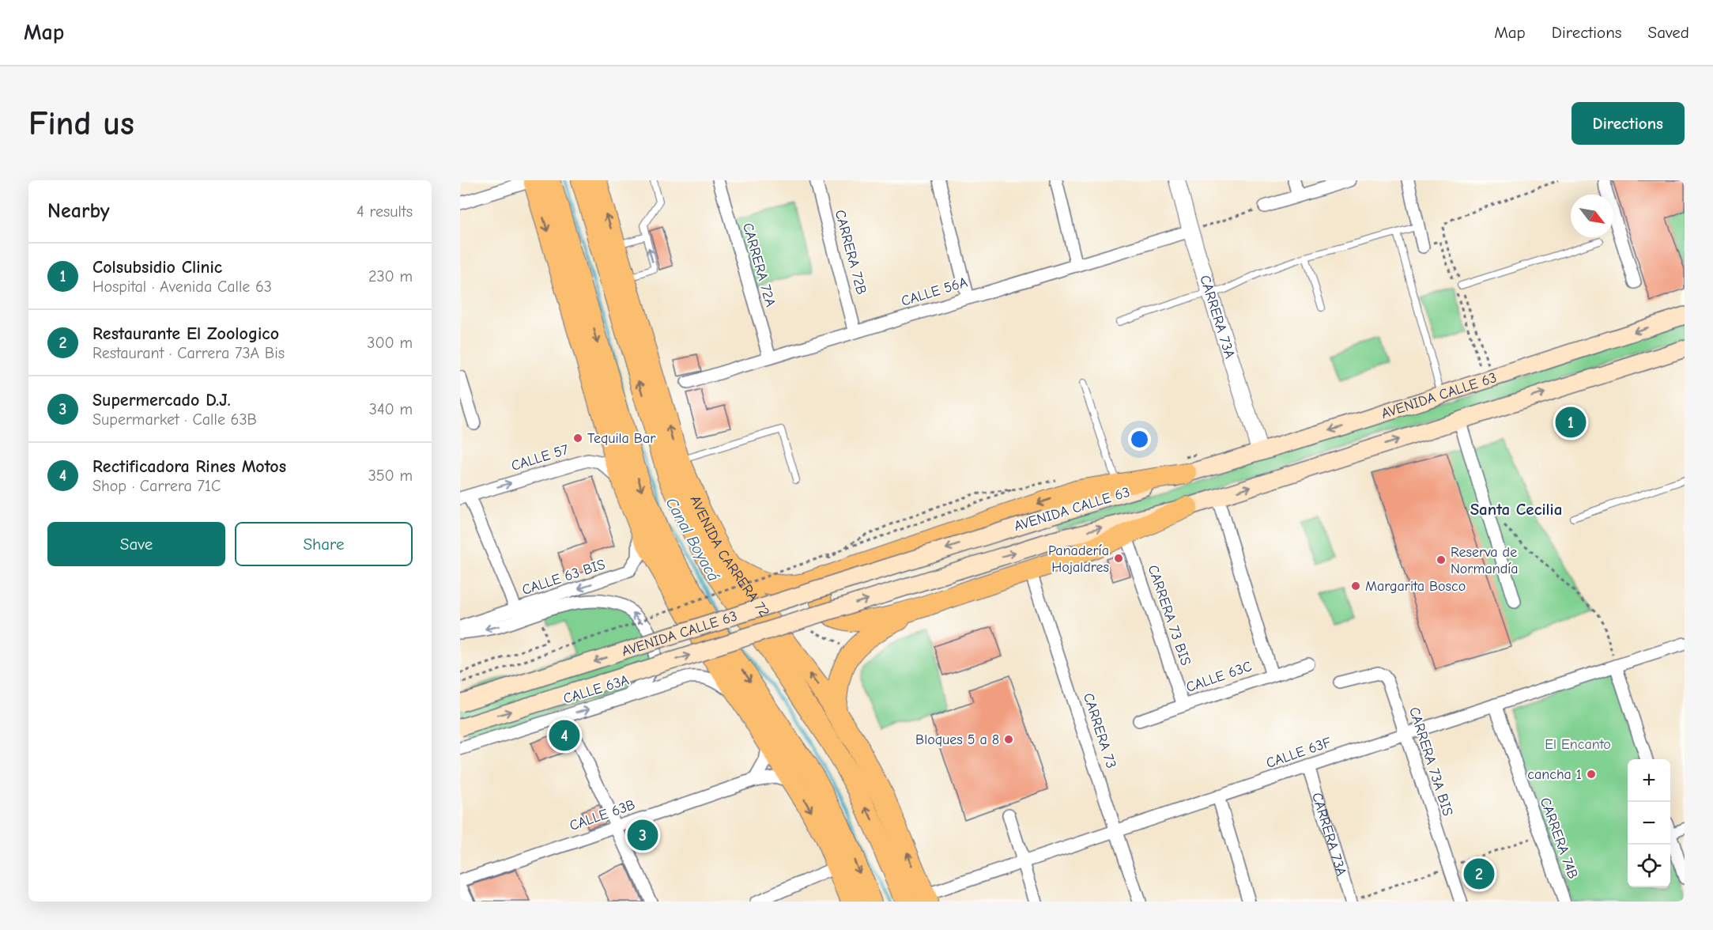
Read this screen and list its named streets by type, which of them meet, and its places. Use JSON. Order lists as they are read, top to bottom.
{
  "streets": {
    "highway": ["AVENIDA CARRERA 72"],
    "main road": ["AVENIDA CALLE 63"],
    "street": [
      "CARRERA 72B",
      "CARRERA 72A",
      "CALLE 56A",
      "CARRERA 73A",
      "CALLE 57",
      "CALLE 63 BIS",
      "CARRERA 73 BIS",
      "CALLE 63C",
      "CALLE 63A",
      "CARRERA 73",
      "CALLE 63F",
      "CARRERA 73A BIS",
      "CALLE 63B",
      "CARRERA 74B"
    ]
  },
  "crossings": [
    ["CARRERA 72B", "CALLE 56A"],
    ["CARRERA 72A", "CALLE 56A"],
    ["CALLE 56A", "CARRERA 73A"],
    ["CARRERA 73A", "AVENIDA CALLE 63"],
    ["CARRERA 73A", "CALLE 63F"],
    ["AVENIDA CARRERA 72", "CALLE 63F"],
    ["CARRERA 73 BIS", "CALLE 63C"],
    ["CARRERA 73", "CALLE 63F"],
    ["CALLE 63F", "CARRERA 73A BIS"],
    ["CALLE 63F", "CARRERA 74B"]
  ],
  "one_way": ["CALLE 57", "CALLE 63 BIS"],
  "districts": ["Santa Cecilia"],
  "water": ["Canal Boyacá"],
  "parks": ["El Encanto"],
  "places": [
    "Tequila Bar",
    "Panadería Hojaldres",
    "Reserva de Normandía",
    "Margarita Bosco",
    "Bloques 5 a 8",
    "cancha 1"
  ],
  "north": "bottom right",
  "page": {
    "header": "Map",
    "nav": ["Map", "Directions", "Saved"],
    "buttons": [
      "Directions",
      ["Save", "Share"]
    ],
    "title": "Find us",
    "heading": ["Nearby", "4 results"],
    "list": [
      {
        "mark": "1",
        "name": "Colsubsidio Clinic",
        "note": "Hospital · Avenida Calle 63",
        "value": "230 m"
      },
      {
        "mark": "2",
        "name": "Restaurante El Zoologico",
        "note": "Restaurant · Carrera 73A Bis",
        "value": "300 m"
      },
      {
        "mark": "3",
        "name": "Supermercado D.J.",
        "note": "Supermarket · Calle 63B",
        "value": "340 m"
      },
      {
        "mark": "4",
        "name": "Rectificadora Rines Motos",
        "note": "Shop · Carrera 71C",
        "value": "350 m"
      }
    ],
    "pins": [
      "1",
      "4",
      "3",
      "2"
    ],
    "map_buttons": ["+", "−"]
  }
}
